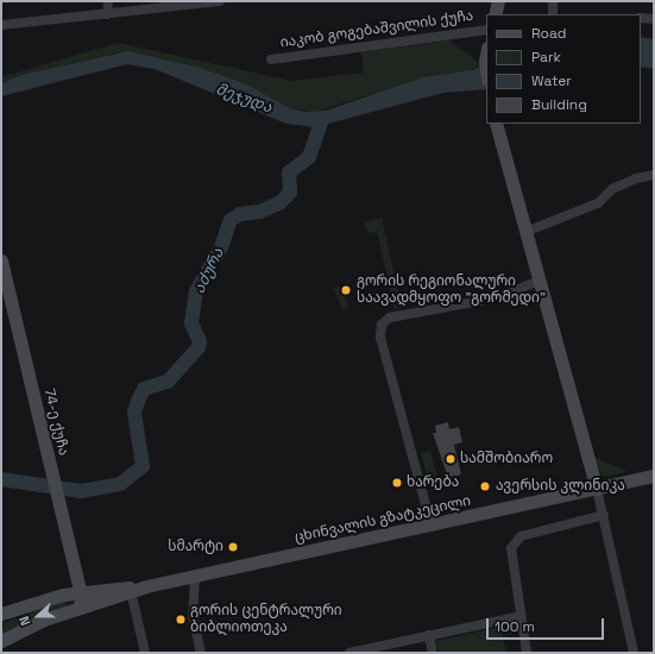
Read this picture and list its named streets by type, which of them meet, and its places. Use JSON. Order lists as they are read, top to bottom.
{
  "streets": {
    "main road": ["74-ე ქუჩა", "ცხინვალის გზატკეცილი"],
    "street": ["იაკობ გოგებაშვილის ქუჩა"]
  },
  "crossings": [
    ["74-ე ქუჩა", "ცხინვალის გზატკეცილი"]
  ],
  "water": ["მეჯუდა", "აძურა"],
  "places": [
    "გორის რეგიონალური საავადმყოფო \"გორმედი\"",
    "სამშობიარო",
    "ხარება",
    "ავერსის კლინიკა",
    "სმარტი",
    "გორის ცენტრალური ბიბლიოთეკა"
  ],
  "legend": [
    "Road",
    "Park",
    "Water",
    "Building"
  ],
  "scale_bar": "100 m",
  "north": "left"
}
